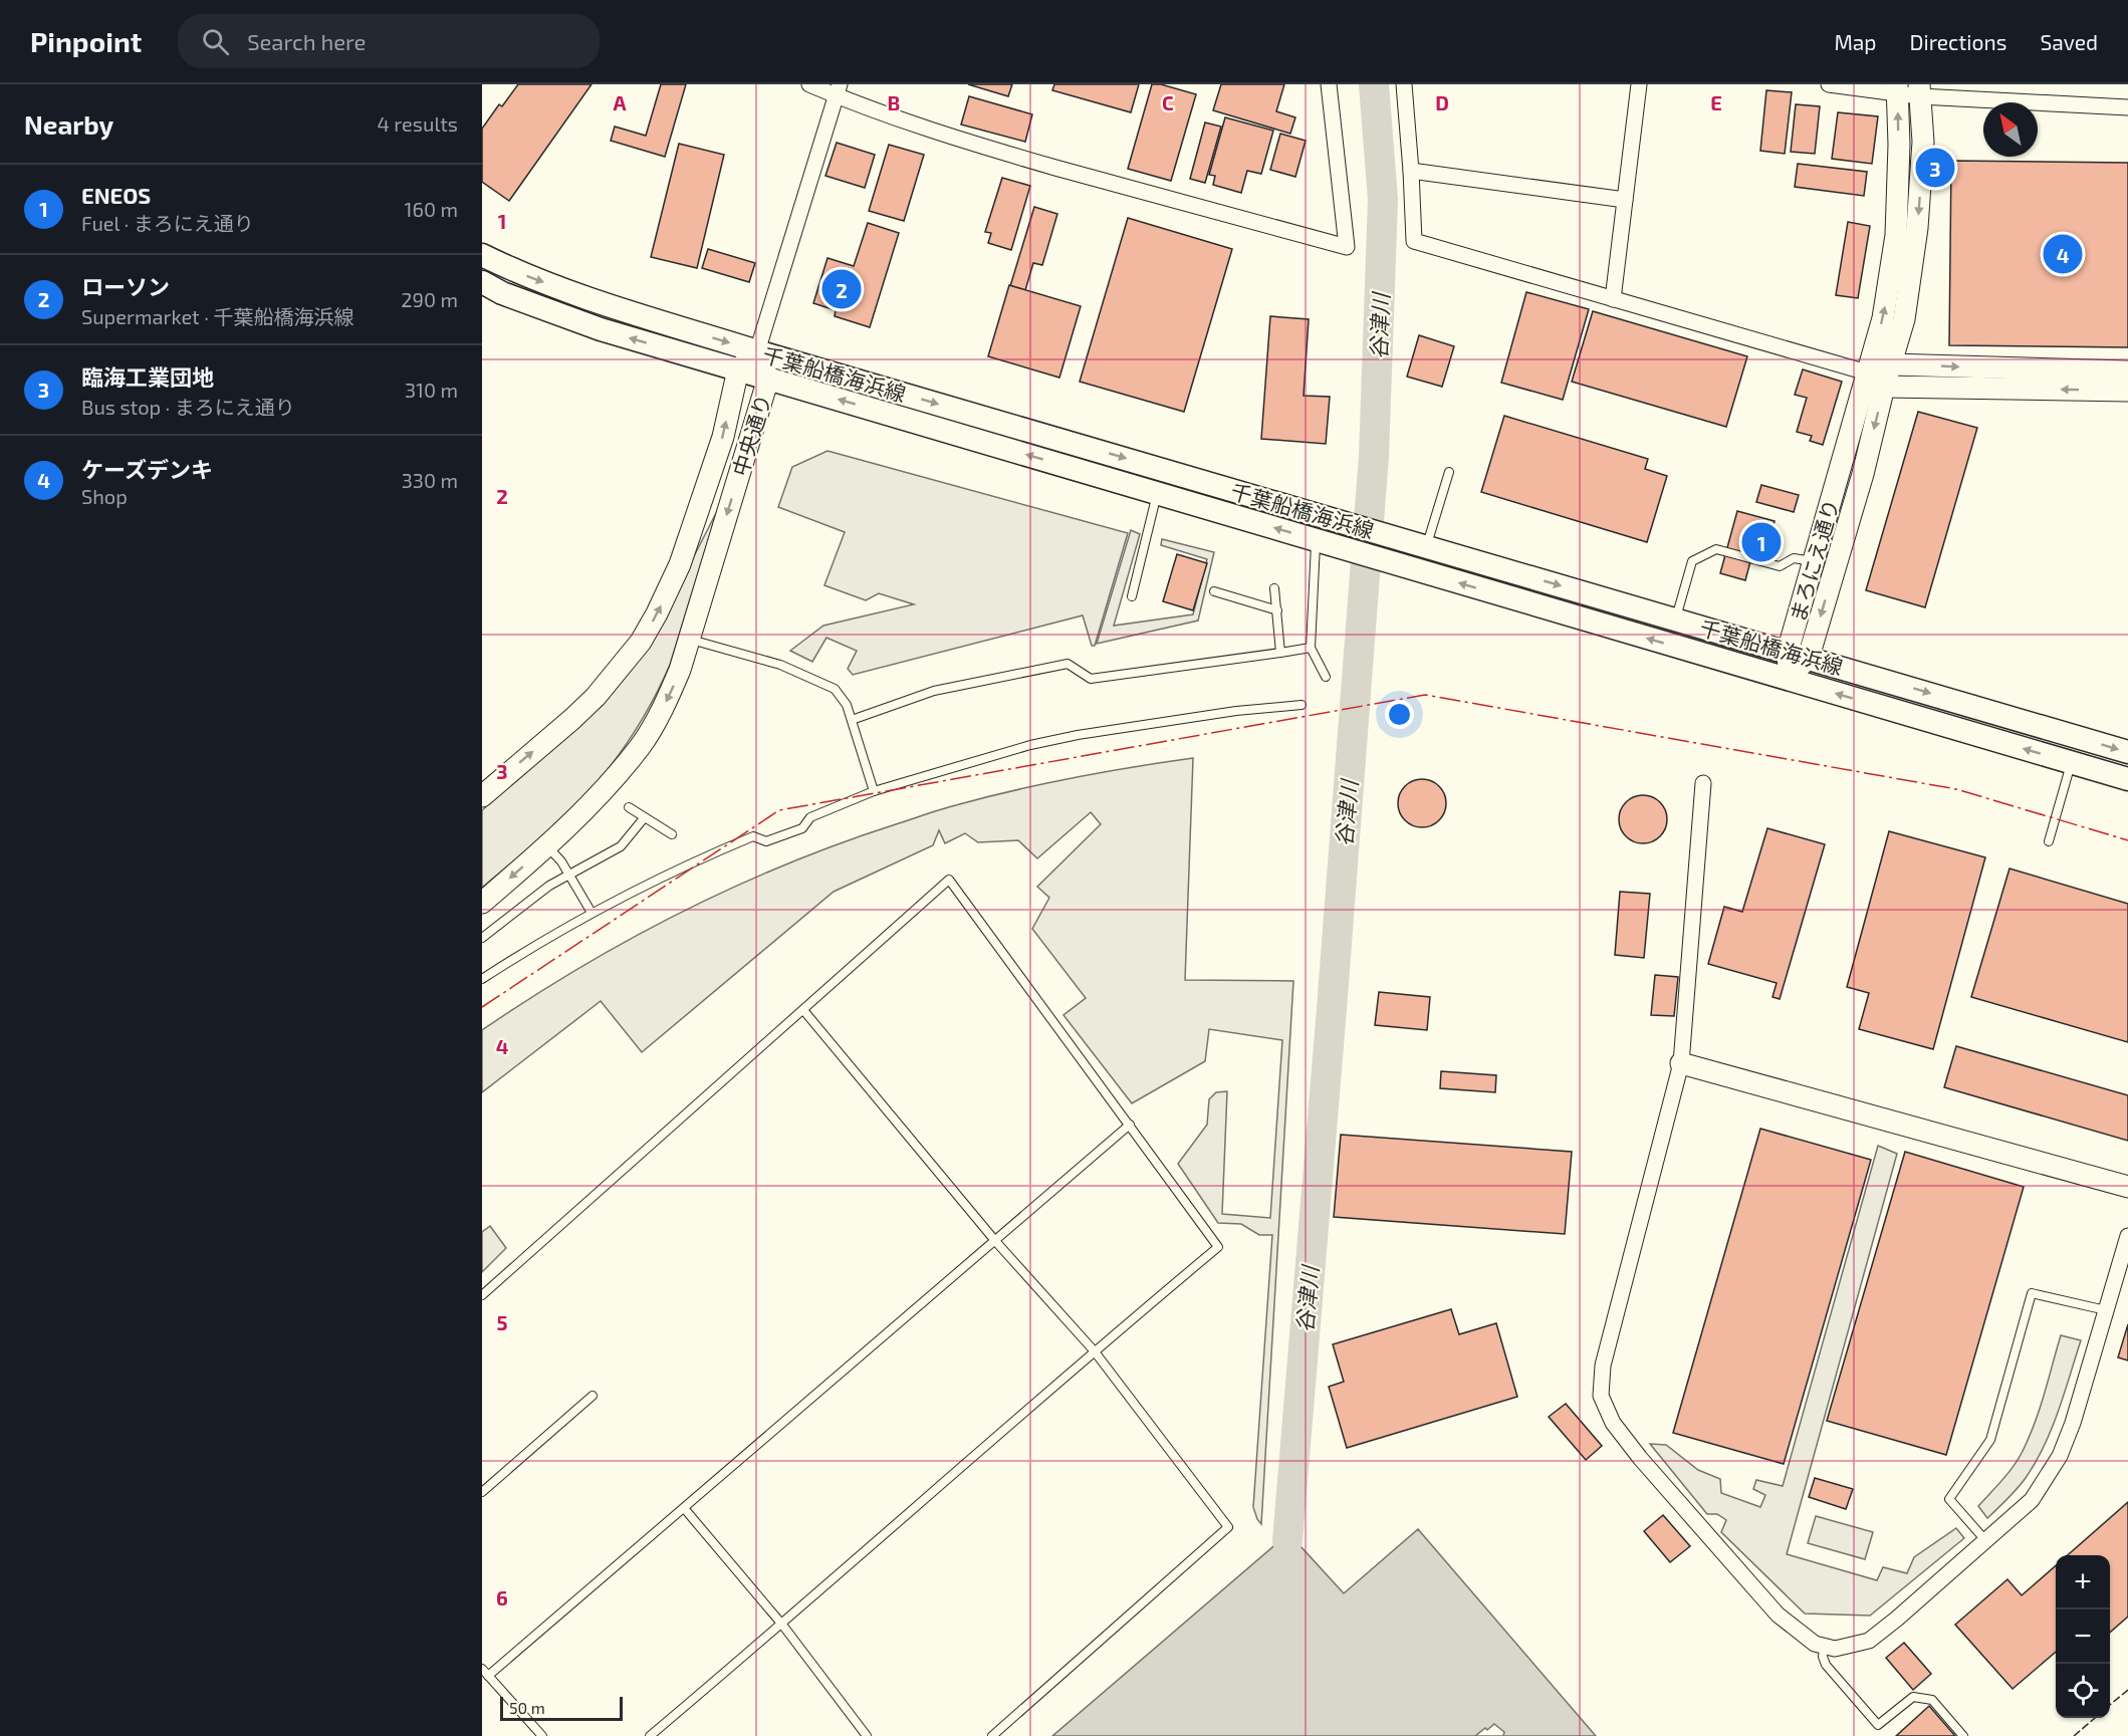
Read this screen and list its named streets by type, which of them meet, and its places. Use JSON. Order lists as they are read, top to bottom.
{
  "streets": {
    "main road": ["千葉船橋海浜線"],
    "street": ["中央通り", "まろにえ通り"]
  },
  "crossings": [
    ["千葉船橋海浜線", "中央通り"],
    ["千葉船橋海浜線", "まろにえ通り"]
  ],
  "water": ["谷津川"],
  "scale_bar": "50 m",
  "north": "top left",
  "page": {
    "header": "Pinpoint",
    "search": "Search here",
    "nav": ["Map", "Directions", "Saved"],
    "heading": ["Nearby", "4 results"],
    "pins": [
      "3",
      "4",
      "2",
      "1"
    ],
    "list": [
      {
        "mark": "1",
        "name": "ENEOS",
        "note": "Fuel · まろにえ通り",
        "value": "160 m"
      },
      {
        "mark": "2",
        "name": "ローソン",
        "note": "Supermarket · 千葉船橋海浜線",
        "value": "290 m"
      },
      {
        "mark": "3",
        "name": "臨海工業団地",
        "note": "Bus stop · まろにえ通り",
        "value": "310 m"
      },
      {
        "mark": "4",
        "name": "ケーズデンキ",
        "note": "Shop",
        "value": "330 m"
      }
    ],
    "map_buttons": ["+", "−"],
    "scale": "50 m"
  },
  "grid": {
    "columns": [
      "A",
      "B",
      "C",
      "D",
      "E"
    ],
    "rows": [
      "1",
      "2",
      "3",
      "4",
      "5",
      "6"
    ]
  }
}
